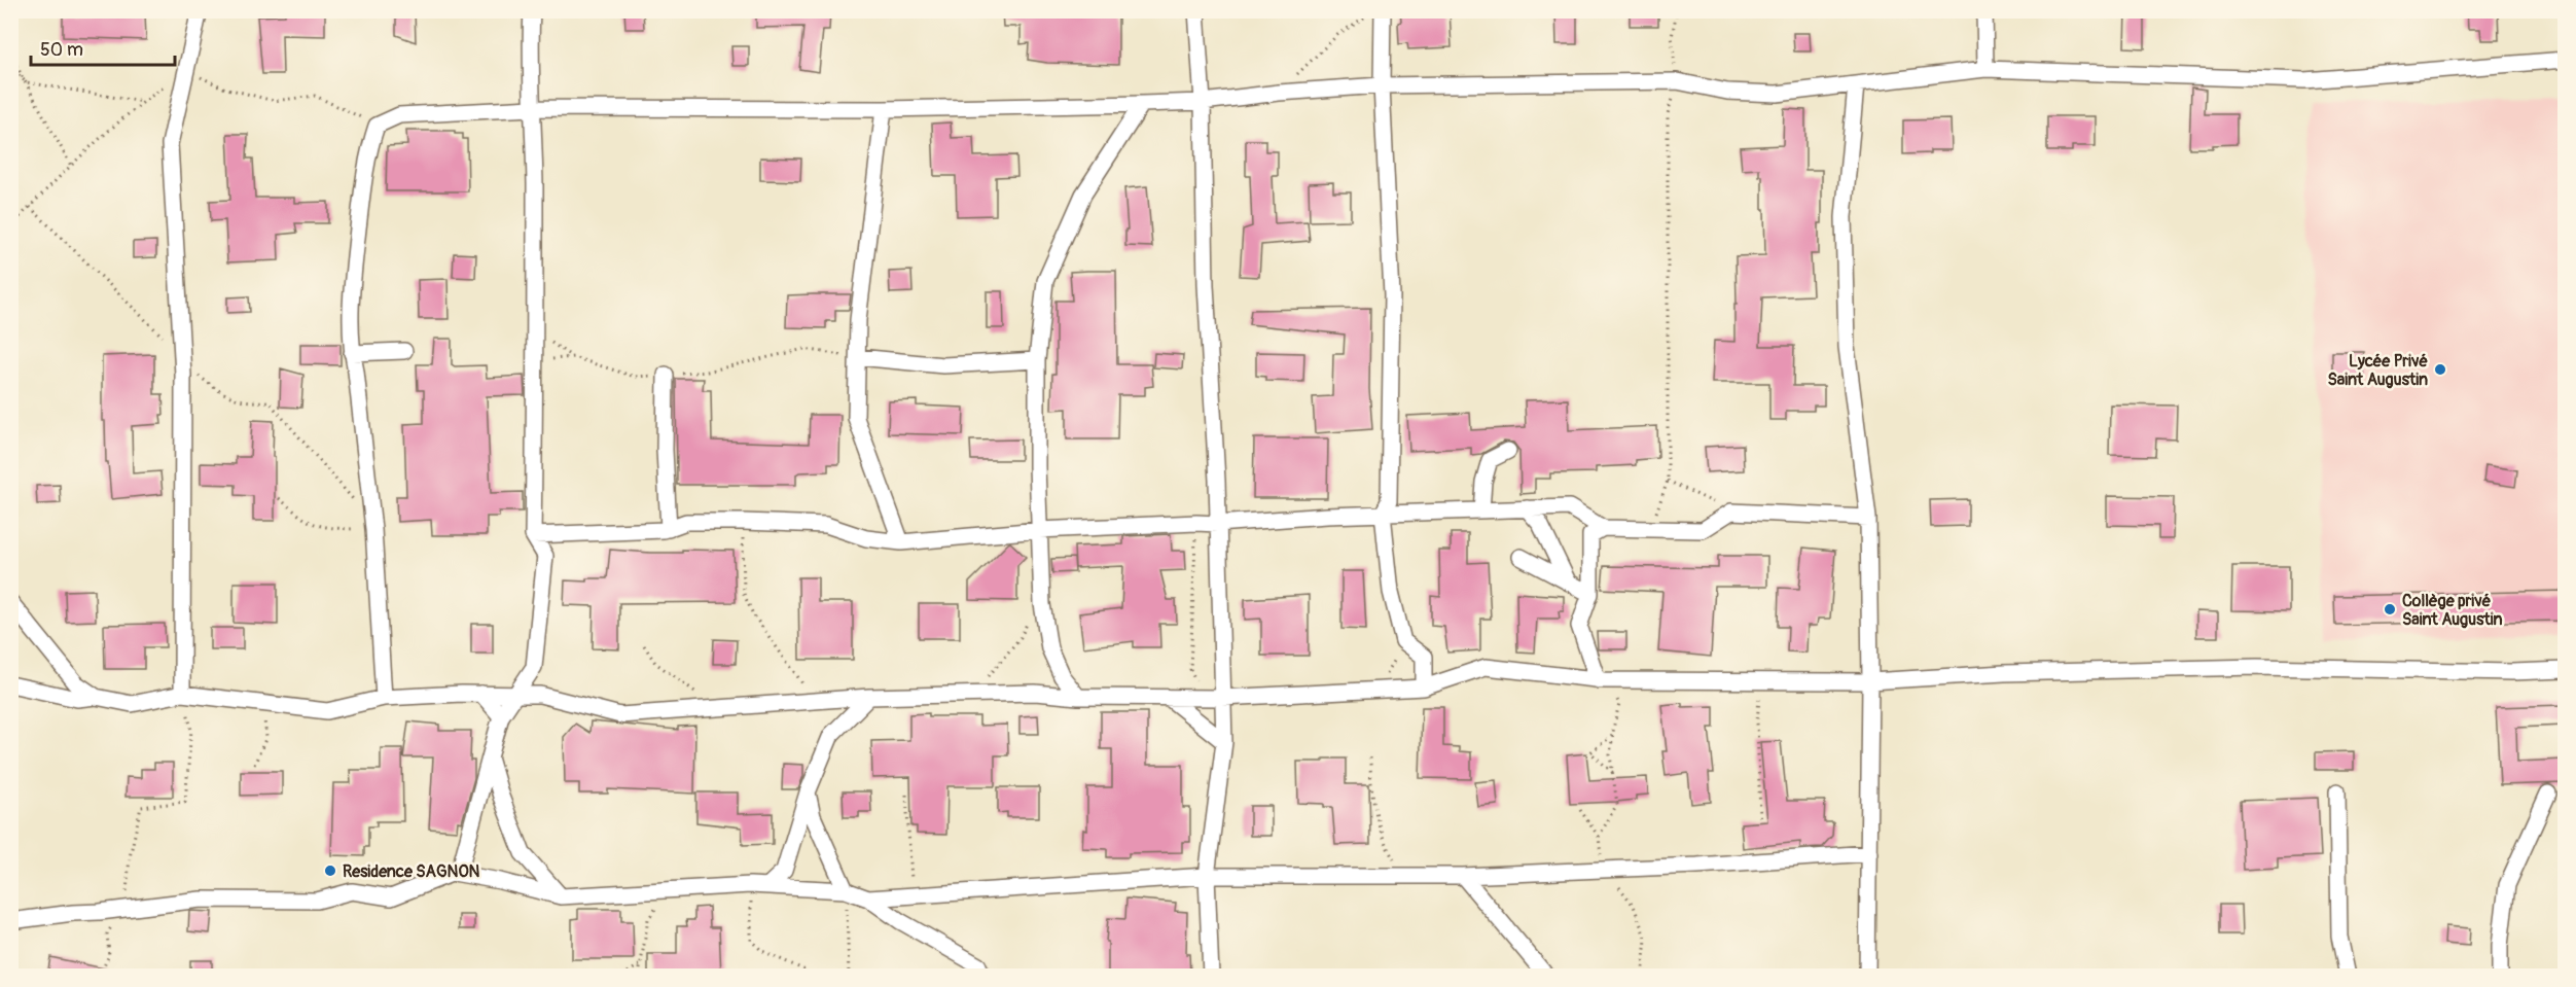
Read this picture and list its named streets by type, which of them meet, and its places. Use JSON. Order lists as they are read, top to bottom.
{
  "places": ["Lycée Privé Saint Augustin", "Collège privé Saint Augustin", "Residence SAGNON"],
  "scale_bar": "50 m"
}
